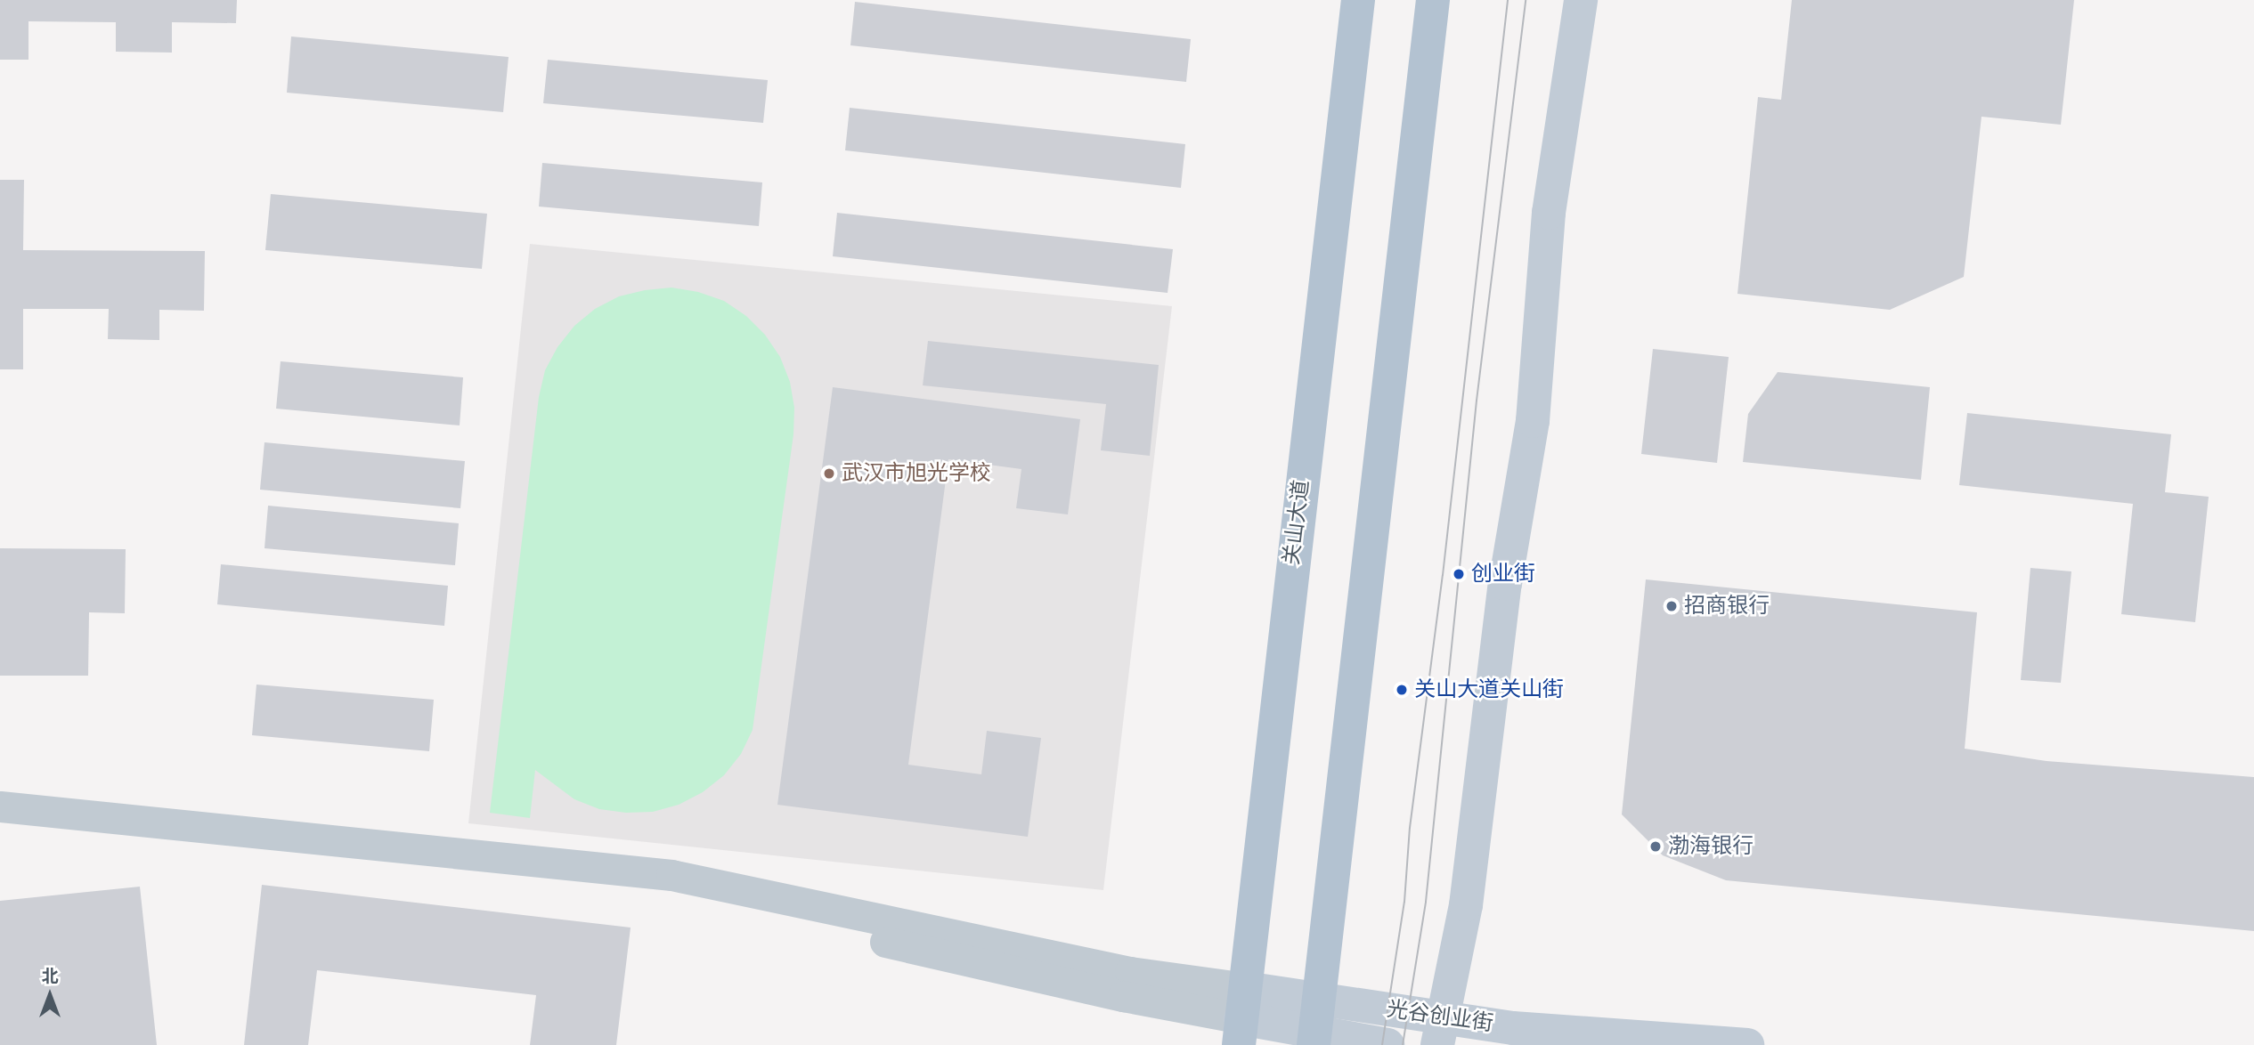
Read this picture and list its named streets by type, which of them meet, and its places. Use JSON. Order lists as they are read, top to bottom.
{
  "streets": {
    "main road": ["关山大道", "光谷创业街"]
  },
  "crossings": [
    ["关山大道", "光谷创业街"]
  ],
  "places": [
    "武汉市旭光学校",
    "创业街",
    "招商银行",
    "关山大道关山街",
    "渤海银行"
  ],
  "north": "top"
}
